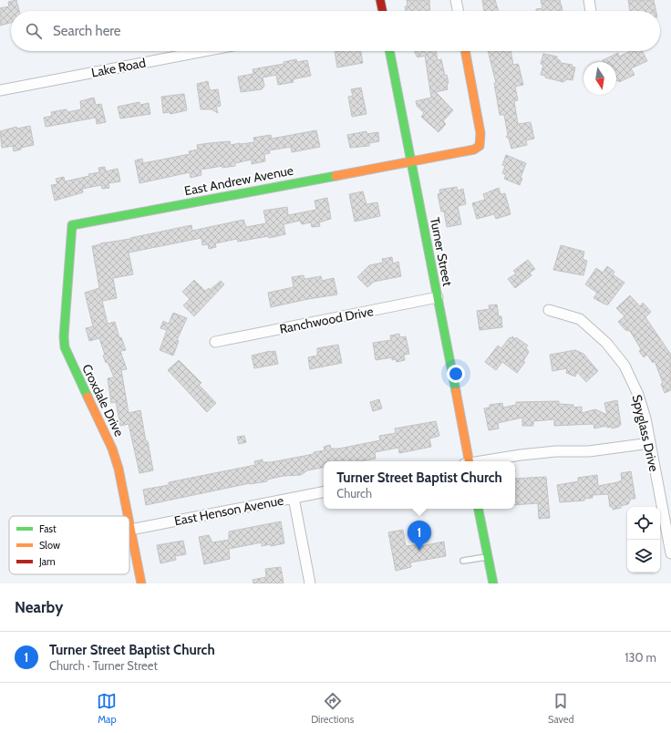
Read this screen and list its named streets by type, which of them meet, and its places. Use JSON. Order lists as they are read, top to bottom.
{
  "streets": {
    "street": [
      "Lake Road",
      "East Andrew Avenue",
      "Turner Street",
      "Ranchwood Drive",
      "Croxdale Drive",
      "Spyglass Drive",
      "East Henson Avenue"
    ]
  },
  "crossings": [
    ["East Andrew Avenue", "Turner Street"],
    ["East Andrew Avenue", "Croxdale Drive"],
    ["Turner Street", "Ranchwood Drive"],
    ["Croxdale Drive", "East Henson Avenue"]
  ],
  "legend": ["Fast", "Slow", "Jam"],
  "north": "bottom",
  "page": {
    "search": "Search here",
    "popup": ["Turner Street Baptist Church", "Church"],
    "pins": "1",
    "heading": "Nearby",
    "list": [
      {
        "mark": "1",
        "name": "Turner Street Baptist Church",
        "note": "Church · Turner Street",
        "value": "130 m"
      }
    ],
    "nav": ["Map", "Directions", "Saved"]
  }
}
